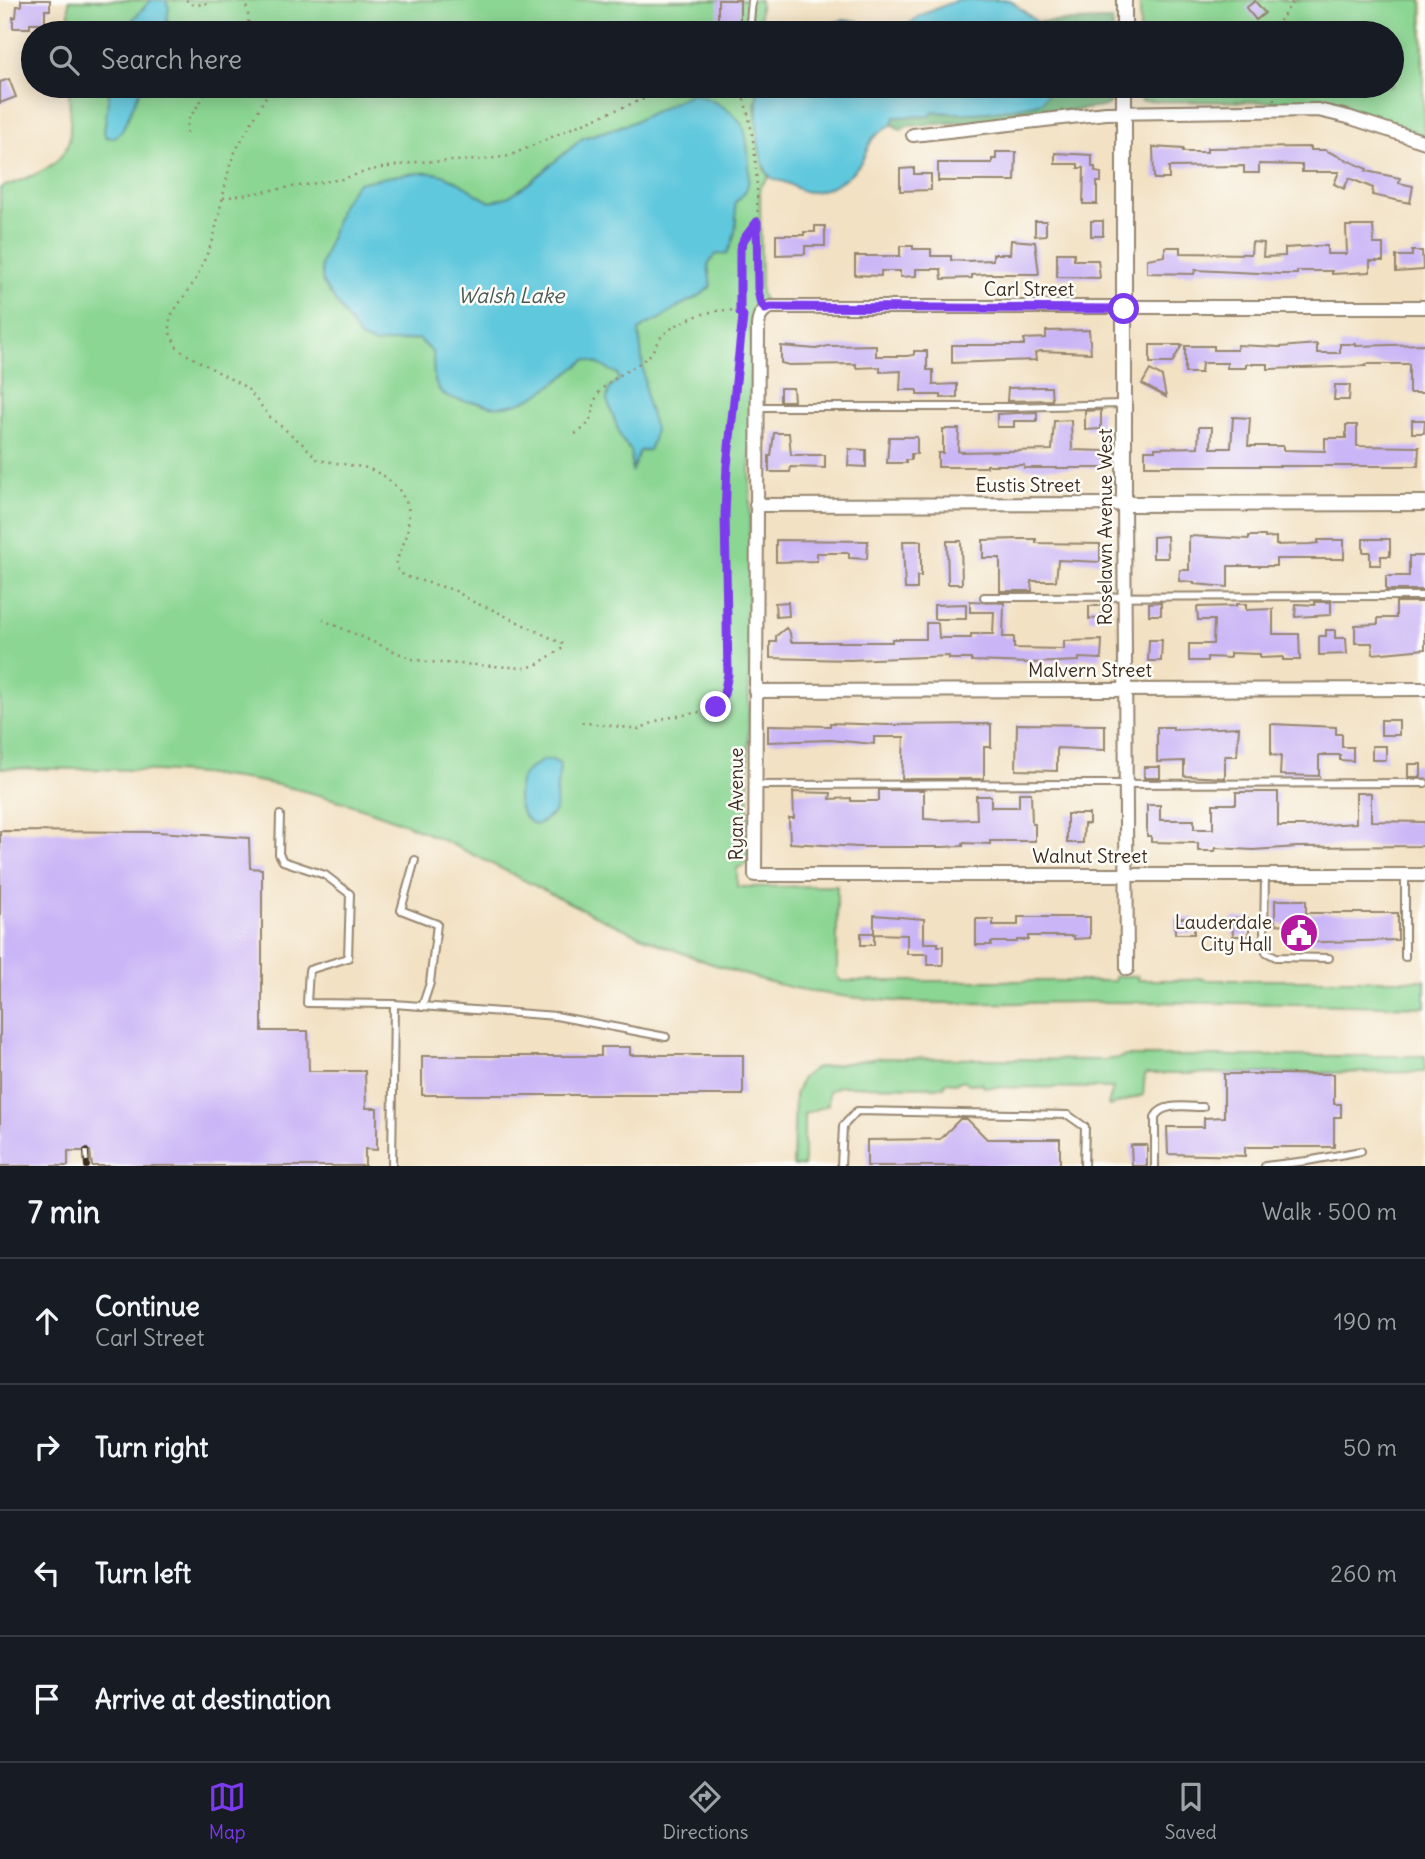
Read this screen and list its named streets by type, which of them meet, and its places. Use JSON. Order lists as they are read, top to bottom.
{
  "streets": {
    "street": [
      "Carl Street",
      "Eustis Street",
      "Roselawn Avenue West",
      "Malvern Street",
      "Ryan Avenue",
      "Walnut Street"
    ]
  },
  "crossings": [
    ["Carl Street", "Roselawn Avenue West"],
    ["Carl Street", "Ryan Avenue"],
    ["Eustis Street", "Roselawn Avenue West"],
    ["Eustis Street", "Ryan Avenue"],
    ["Roselawn Avenue West", "Malvern Street"],
    ["Roselawn Avenue West", "Walnut Street"],
    ["Malvern Street", "Ryan Avenue"],
    ["Ryan Avenue", "Walnut Street"]
  ],
  "water": ["Walsh Lake"],
  "places": {
    "public building": ["Lauderdale City Hall"]
  },
  "page": {
    "search": "Search here",
    "heading": ["7 min", "Walk · 500 m"],
    "list": [
      ["Continue", "Carl Street", "190 m"],
      ["Turn right", "50 m"],
      ["Turn left", "260 m"],
      "Arrive at destination"
    ],
    "nav": ["Map", "Directions", "Saved"]
  }
}
